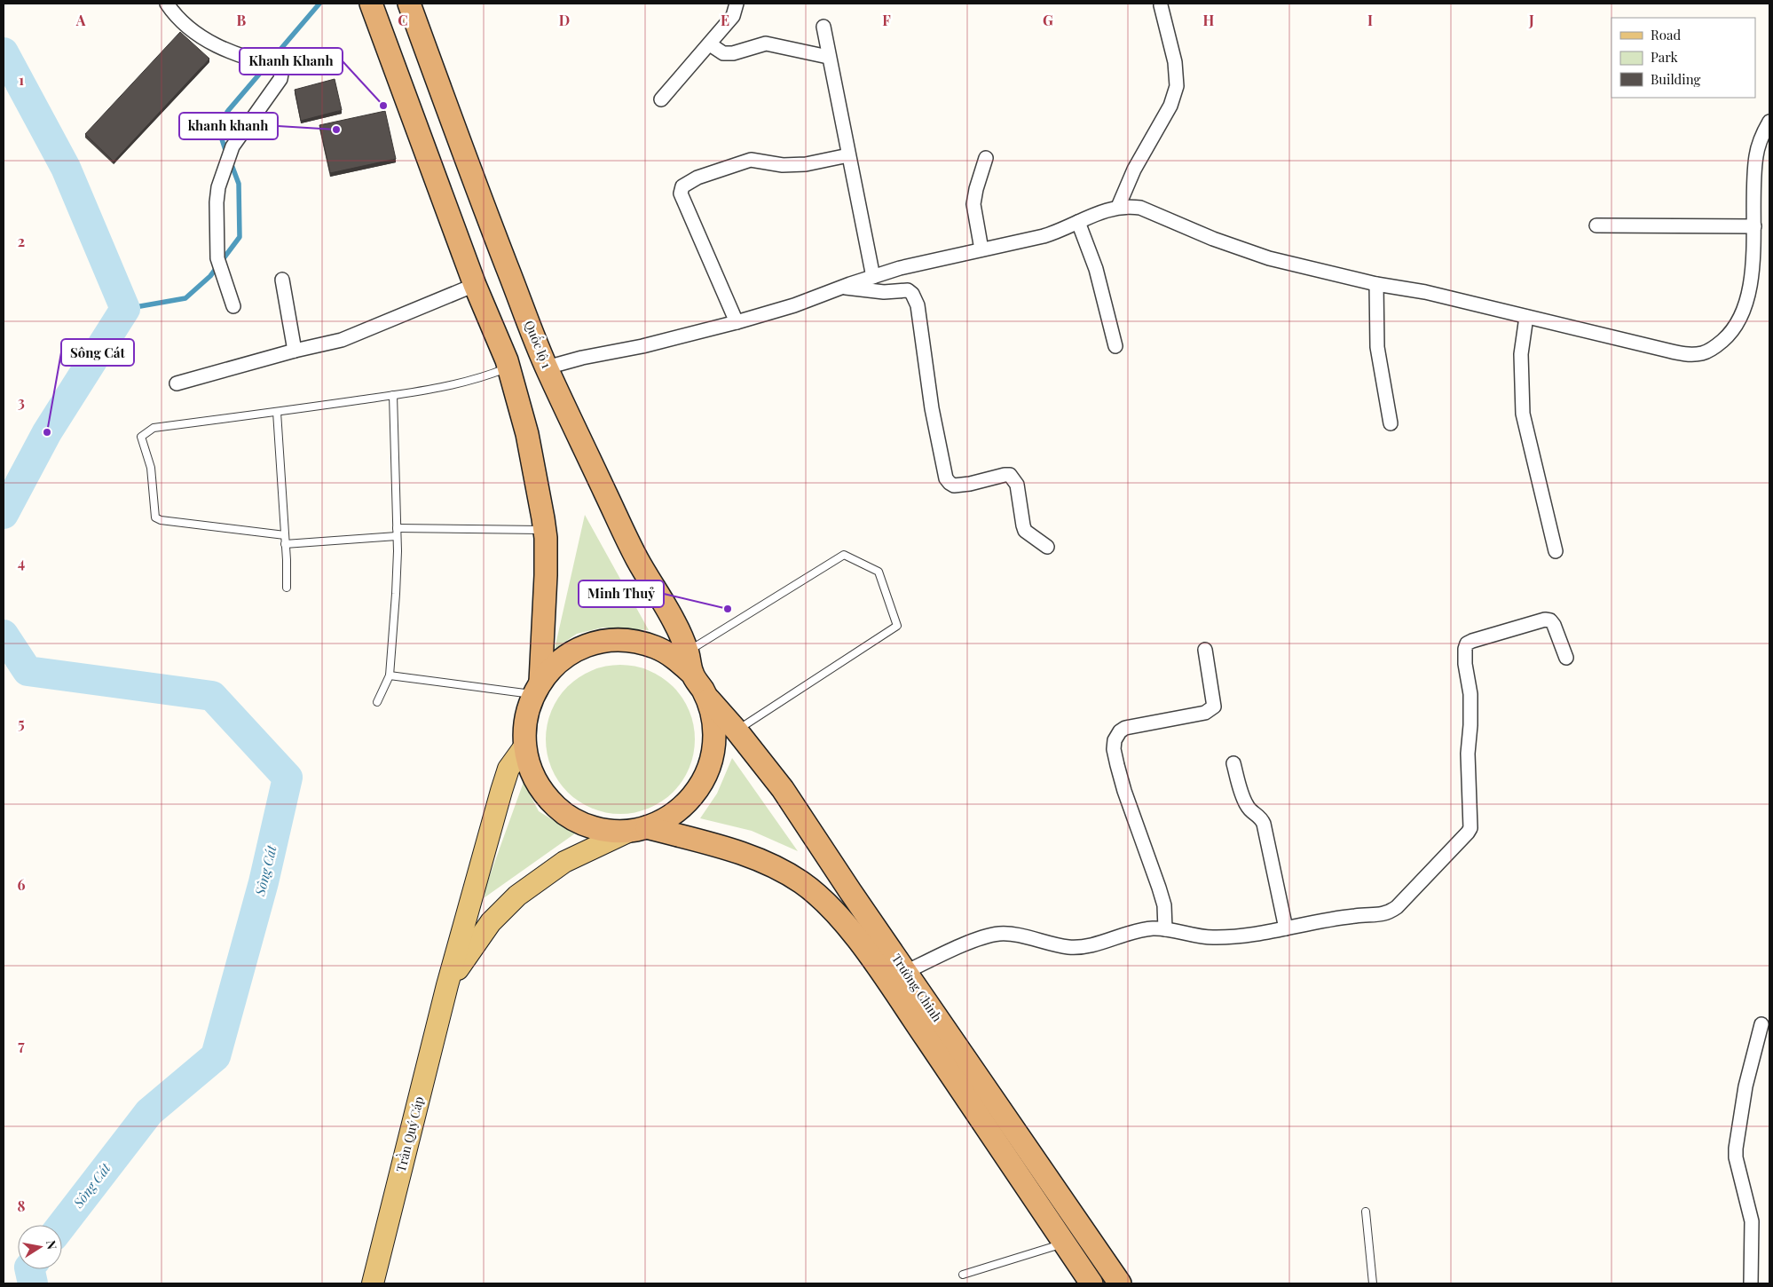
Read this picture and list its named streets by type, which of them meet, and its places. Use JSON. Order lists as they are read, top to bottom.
{
  "streets": {
    "highway": ["Quốc lộ 1", "Trường Chinh"],
    "main road": ["Trần Quý Cáp"]
  },
  "crossings": [
    ["Trường Chinh", "Trần Quý Cáp"]
  ],
  "water": ["Sông Cát"],
  "places": [
    "Khanh Khanh",
    "khanh khanh",
    "Sông Cát",
    "Minh Thuỷ"
  ],
  "legend": ["Road", "Park", "Building"],
  "north": "right",
  "grid": {
    "columns": [
      "A",
      "B",
      "C",
      "D",
      "E",
      "F",
      "G",
      "H",
      "I",
      "J"
    ],
    "rows": [
      "1",
      "2",
      "3",
      "4",
      "5",
      "6",
      "7",
      "8"
    ]
  }
}
